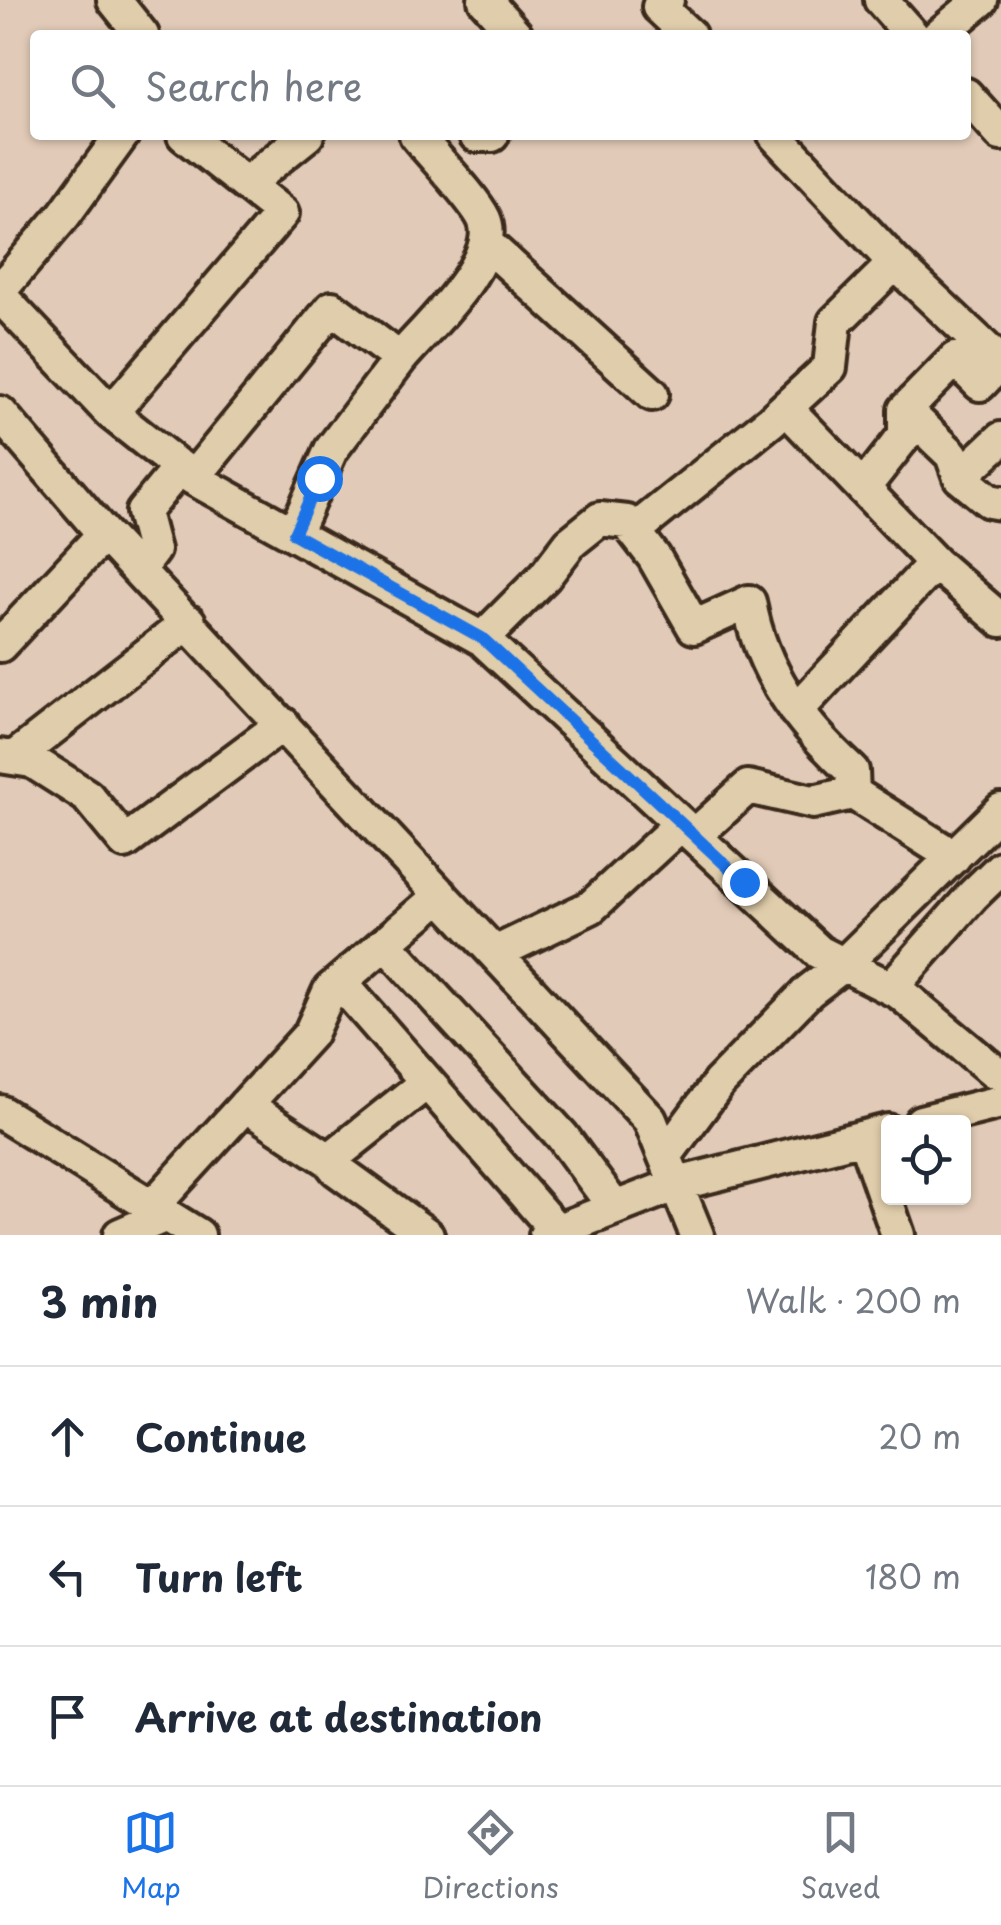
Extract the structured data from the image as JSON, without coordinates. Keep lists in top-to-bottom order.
{
  "page": {
    "search": "Search here",
    "heading": ["3 min", "Walk · 200 m"],
    "list": [
      ["Continue", "20 m"],
      ["Turn left", "180 m"],
      "Arrive at destination"
    ],
    "nav": ["Map", "Directions", "Saved"]
  }
}
